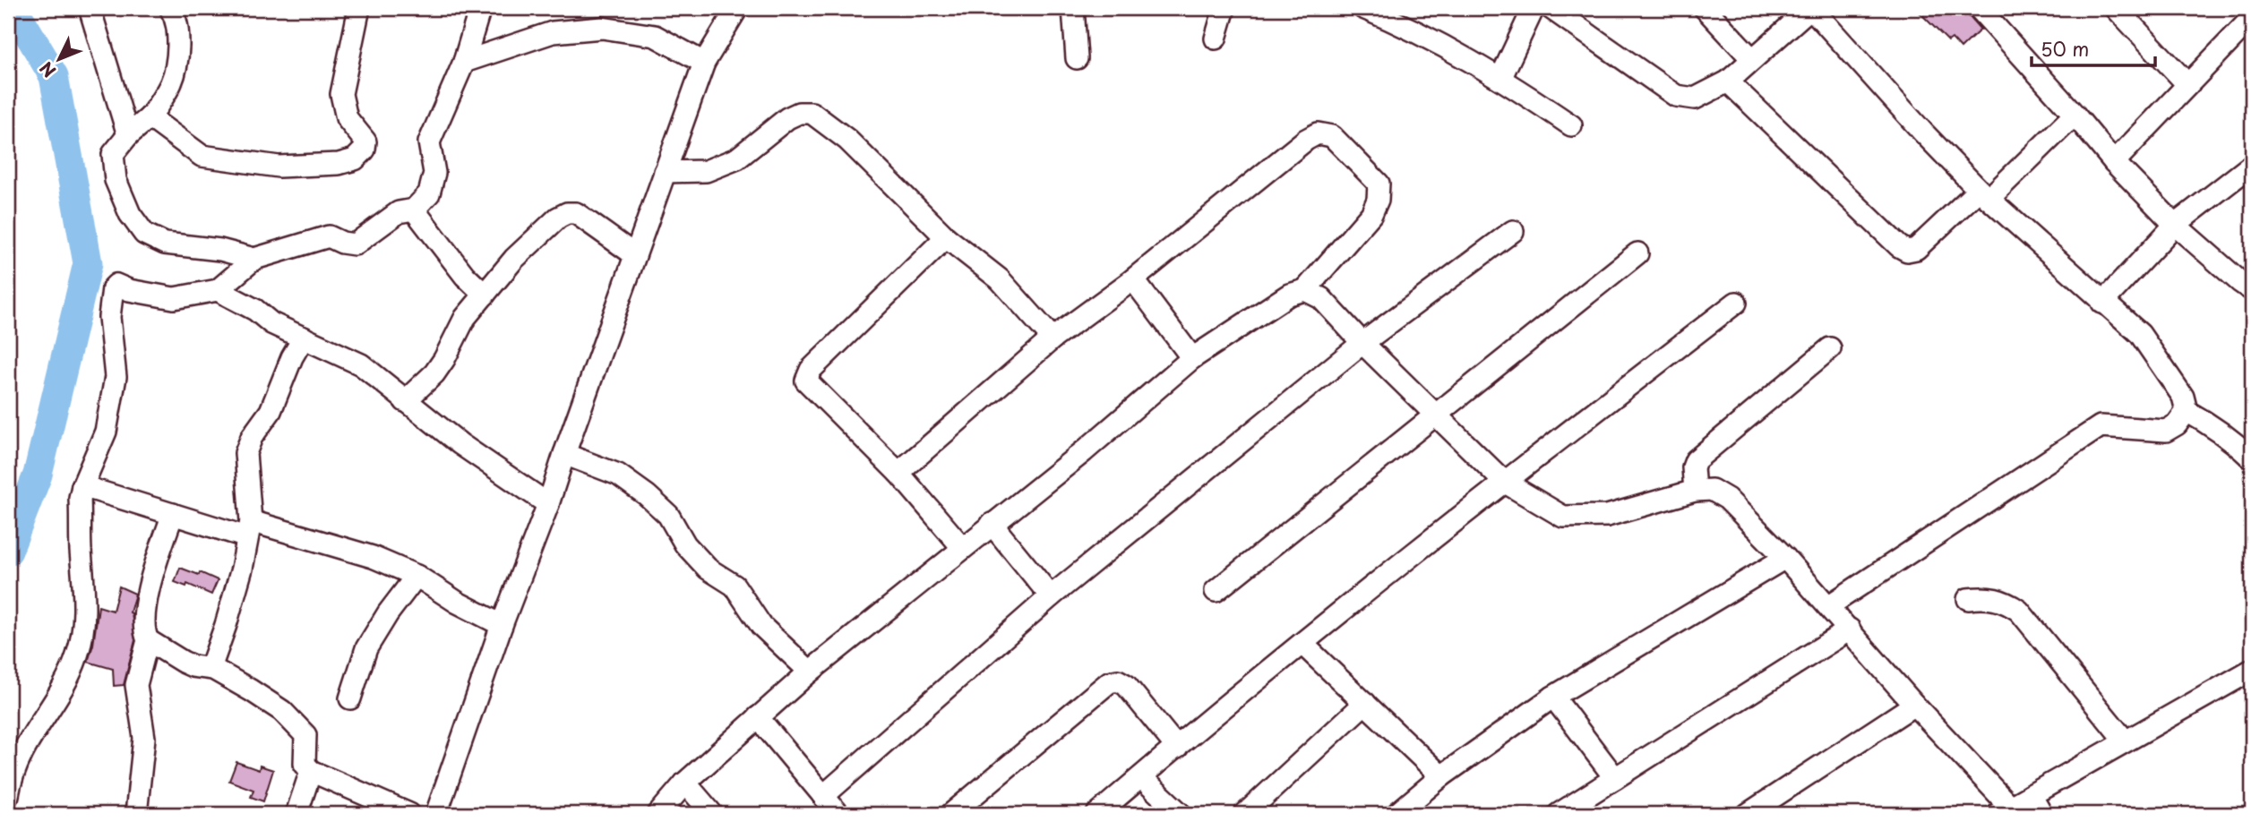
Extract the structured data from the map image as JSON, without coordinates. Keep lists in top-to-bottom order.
{
  "scale_bar": "50 m",
  "north": "bottom left"
}
